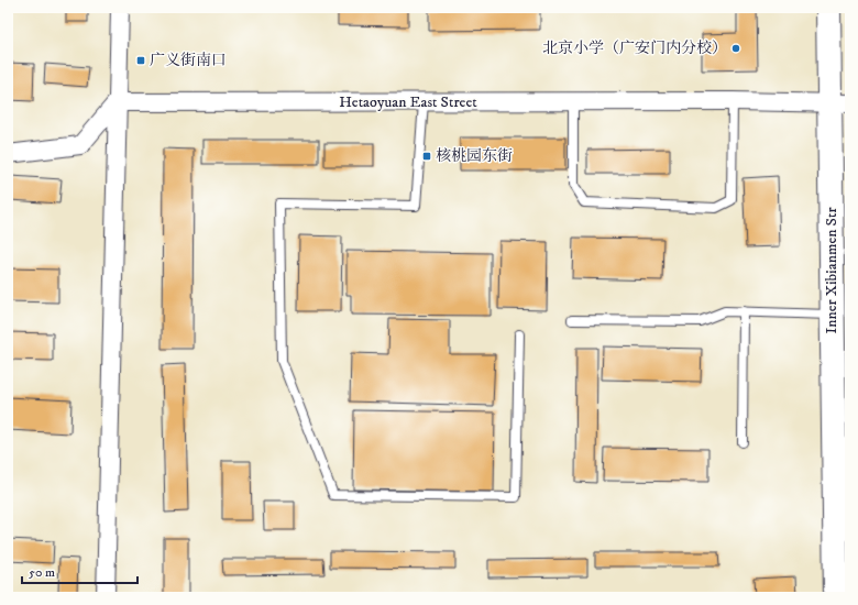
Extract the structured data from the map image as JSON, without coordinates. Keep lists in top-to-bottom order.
{
  "streets": {
    "street": ["Hetaoyuan East Street", "Inner Xibianmen Str"]
  },
  "crossings": [
    ["Hetaoyuan East Street", "Inner Xibianmen Str"]
  ],
  "places": {
    "other": ["北京小学（广安门内分校）"],
    "transit": ["广义街南口", "核桃园东街"]
  },
  "scale_bar": "50 m"
}
